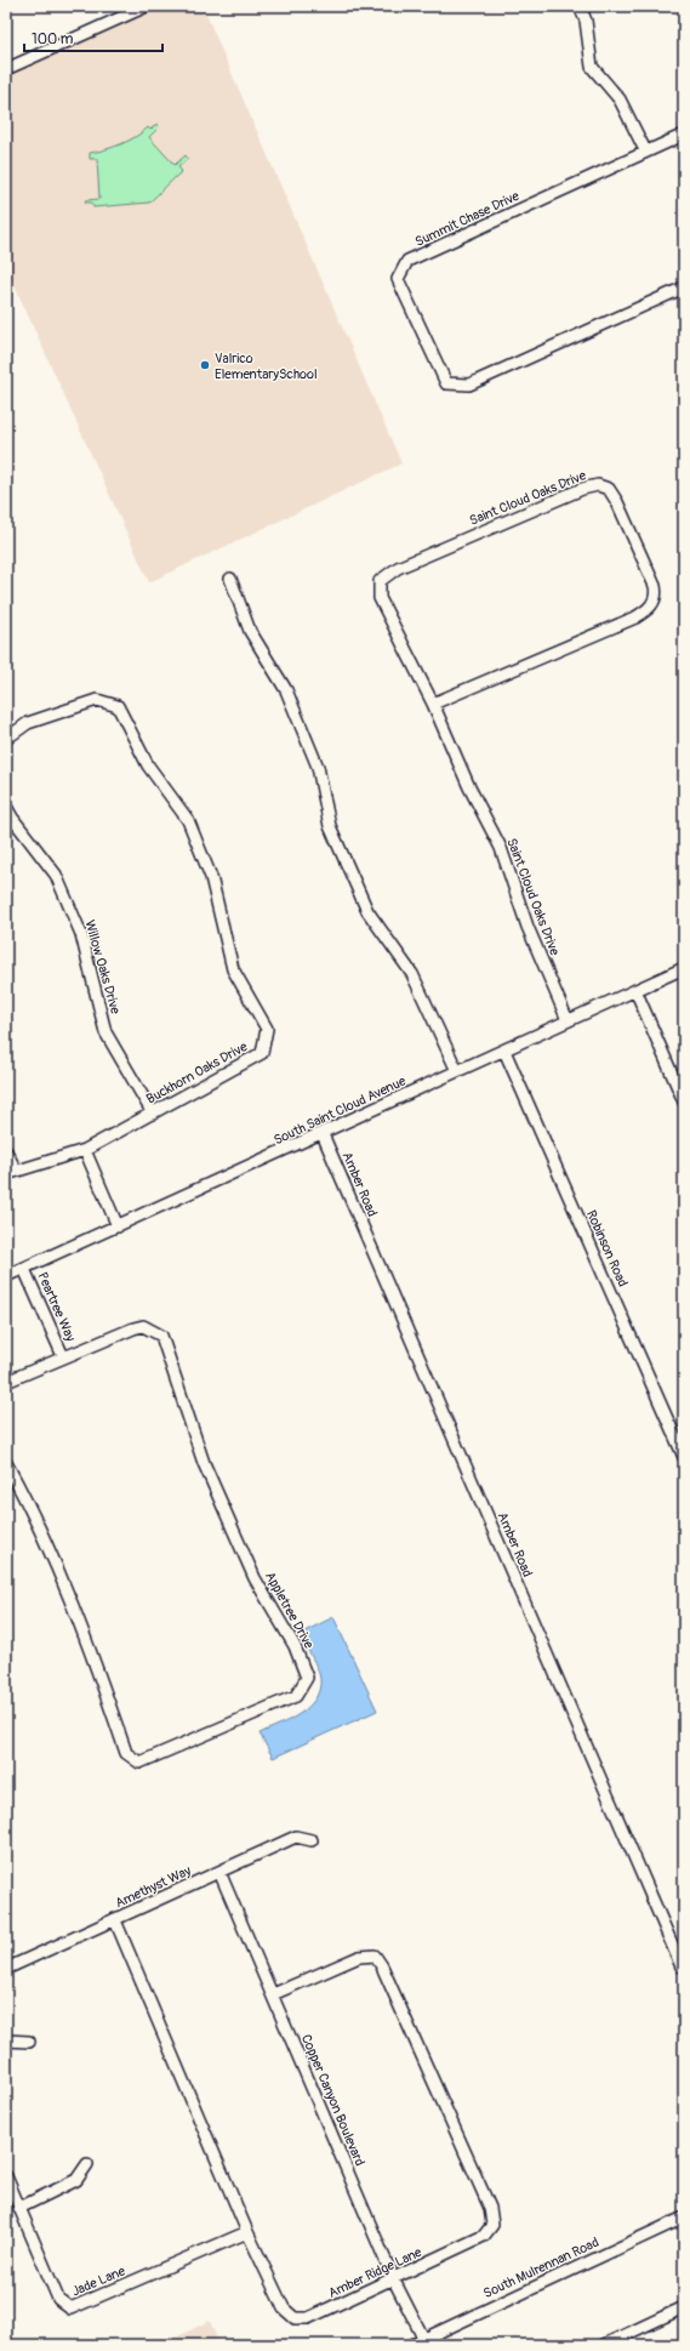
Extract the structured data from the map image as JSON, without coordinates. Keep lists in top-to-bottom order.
{
  "streets": {
    "street": [
      "Summit Chase Drive",
      "Saint Cloud Oaks Drive",
      "Willow Oaks Drive",
      "Buckhorn Oaks Drive",
      "South Saint Cloud Avenue",
      "Amber Road",
      "Robinson Road",
      "Peartree Way",
      "Appletree Drive",
      "Amethyst Way",
      "Copper Canyon Boulevard",
      "South Mulrennan Road",
      "Amber Ridge Lane",
      "Jade Lane"
    ]
  },
  "crossings": [
    ["Saint Cloud Oaks Drive", "South Saint Cloud Avenue"],
    ["Willow Oaks Drive", "Buckhorn Oaks Drive"],
    ["South Saint Cloud Avenue", "Amber Road"],
    ["South Saint Cloud Avenue", "Robinson Road"],
    ["South Saint Cloud Avenue", "Peartree Way"],
    ["Peartree Way", "Appletree Drive"],
    ["Amethyst Way", "Copper Canyon Boulevard"],
    ["Amethyst Way", "Amber Ridge Lane"],
    ["Copper Canyon Boulevard", "South Mulrennan Road"],
    ["Copper Canyon Boulevard", "Amber Ridge Lane"],
    ["Amber Ridge Lane", "Jade Lane"]
  ],
  "places": ["Valrico ElementarySchool"],
  "scale_bar": "100 m"
}
